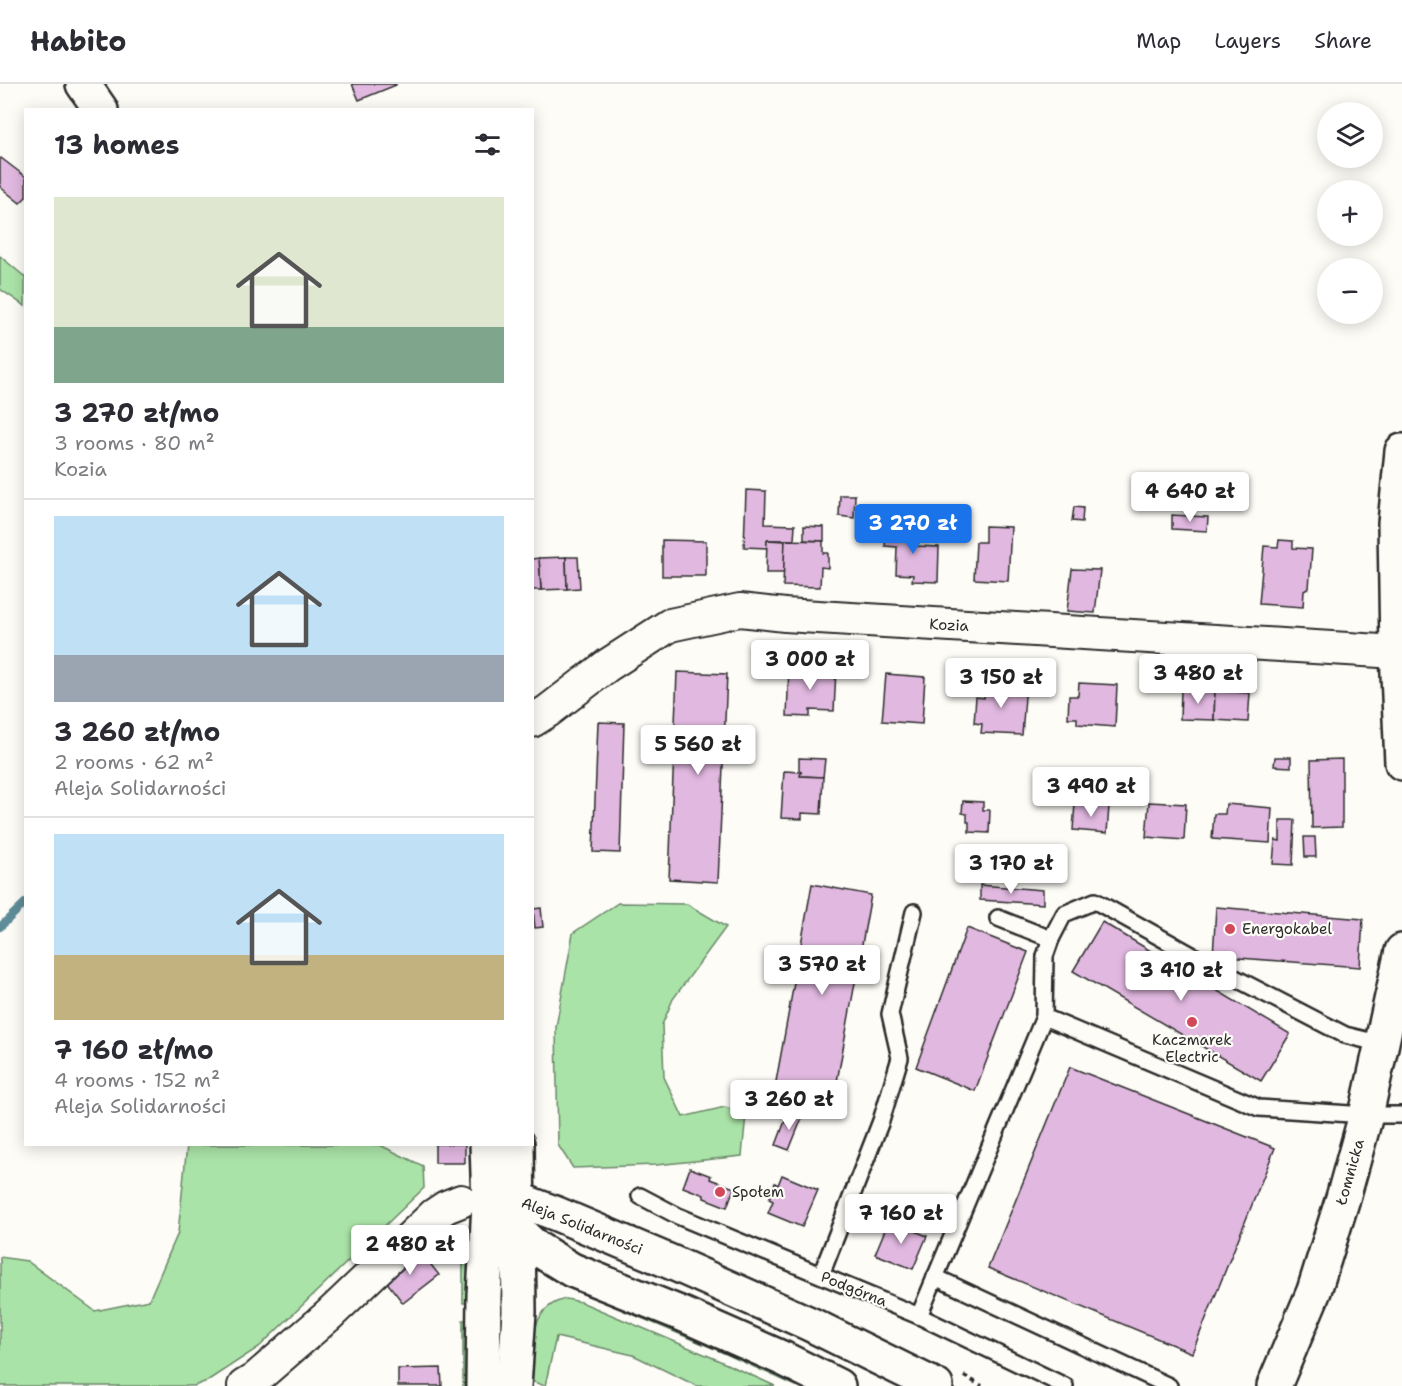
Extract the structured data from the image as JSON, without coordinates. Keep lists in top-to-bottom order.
{
  "streets": {
    "street": ["Kozia", "Łomnicka", "Aleja Solidarności"],
    "lane": ["Podgórna"]
  },
  "places": ["Energokabel", "Kaczmarek Electric", "Społem"],
  "page": {
    "header": "Habito",
    "nav": ["Map", "Layers", "Share"],
    "map_buttons": ["+", "−"],
    "heading": "13 homes",
    "list": [
      {
        "name": "3 270 zł/mo",
        "note": "3 rooms · 80 m² · Kozia"
      },
      {
        "name": "3 260 zł/mo",
        "note": "2 rooms · 62 m² · Aleja Solidarności"
      },
      {
        "name": "7 160 zł/mo",
        "note": "4 rooms · 152 m² · Aleja Solidarności"
      }
    ],
    "price": [
      "4 640 zł",
      "3 270 zł",
      "3 000 zł",
      "3 480 zł",
      "3 150 zł",
      "5 560 zł",
      "3 490 zł",
      "3 170 zł",
      "3 570 zł",
      "3 410 zł",
      "3 260 zł",
      "7 160 zł",
      "2 480 zł"
    ]
  }
}
